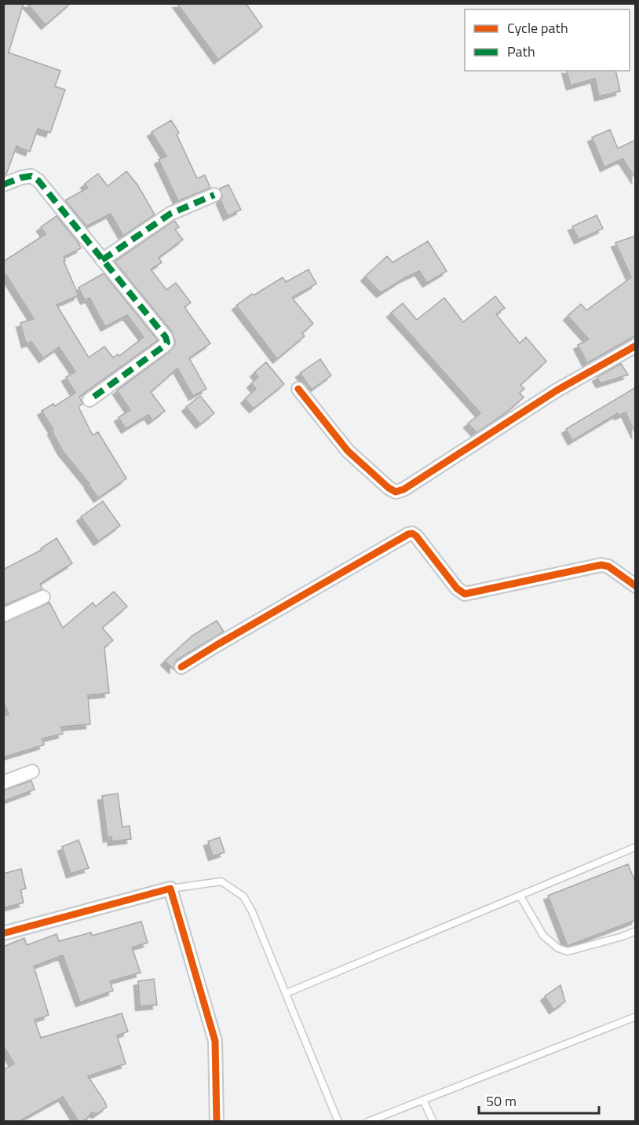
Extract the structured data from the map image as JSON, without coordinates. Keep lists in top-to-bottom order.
{
  "legend": ["Cycle path", "Path"],
  "scale_bar": "50 m"
}
